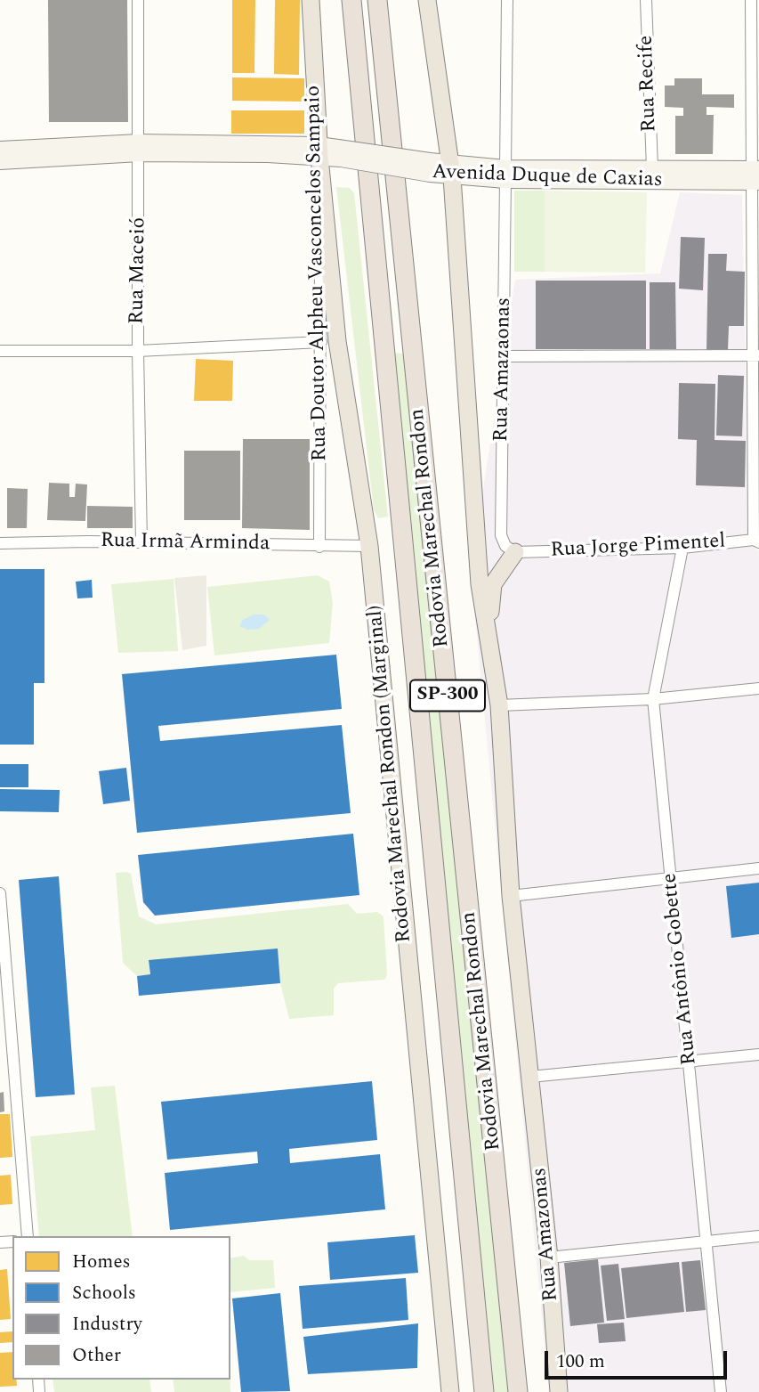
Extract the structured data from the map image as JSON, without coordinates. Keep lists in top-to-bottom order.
{
  "streets": {
    "highway": [
      "Rua Doutor Alpheu Vasconcelos Sampaio",
      "Rodovia Marechal Rondon",
      "SP-300",
      "Rodovia Marechal Rondon (Marginal)",
      "Rua Amazonas"
    ],
    "main road": ["Avenida Duque de Caxias"],
    "street": [
      "Rua Recife",
      "Rua Maceió",
      "Rua Amazaonas",
      "Rua Irmã Arminda",
      "Rua Jorge Pimentel",
      "Rua Antônio Gobette"
    ]
  },
  "crossings": [
    ["Rua Recife", "Avenida Duque de Caxias"],
    ["Avenida Duque de Caxias", "Rua Maceió"],
    ["Avenida Duque de Caxias", "Rua Doutor Alpheu Vasconcelos Sampaio"],
    ["Avenida Duque de Caxias", "Rua Amazaonas"],
    ["Avenida Duque de Caxias", "Rodovia Marechal Rondon (Marginal)"],
    ["Rua Maceió", "Rua Irmã Arminda"],
    ["Rua Doutor Alpheu Vasconcelos Sampaio", "Rua Irmã Arminda"],
    ["Rua Doutor Alpheu Vasconcelos Sampaio", "Rodovia Marechal Rondon (Marginal)"],
    ["Rua Amazaonas", "Rua Jorge Pimentel"],
    ["Rua Irmã Arminda", "Rodovia Marechal Rondon (Marginal)"],
    ["Rua Jorge Pimentel", "Rua Antônio Gobette"]
  ],
  "legend": [
    "Homes",
    "Schools",
    "Industry",
    "Other"
  ],
  "scale_bar": "100 m"
}
